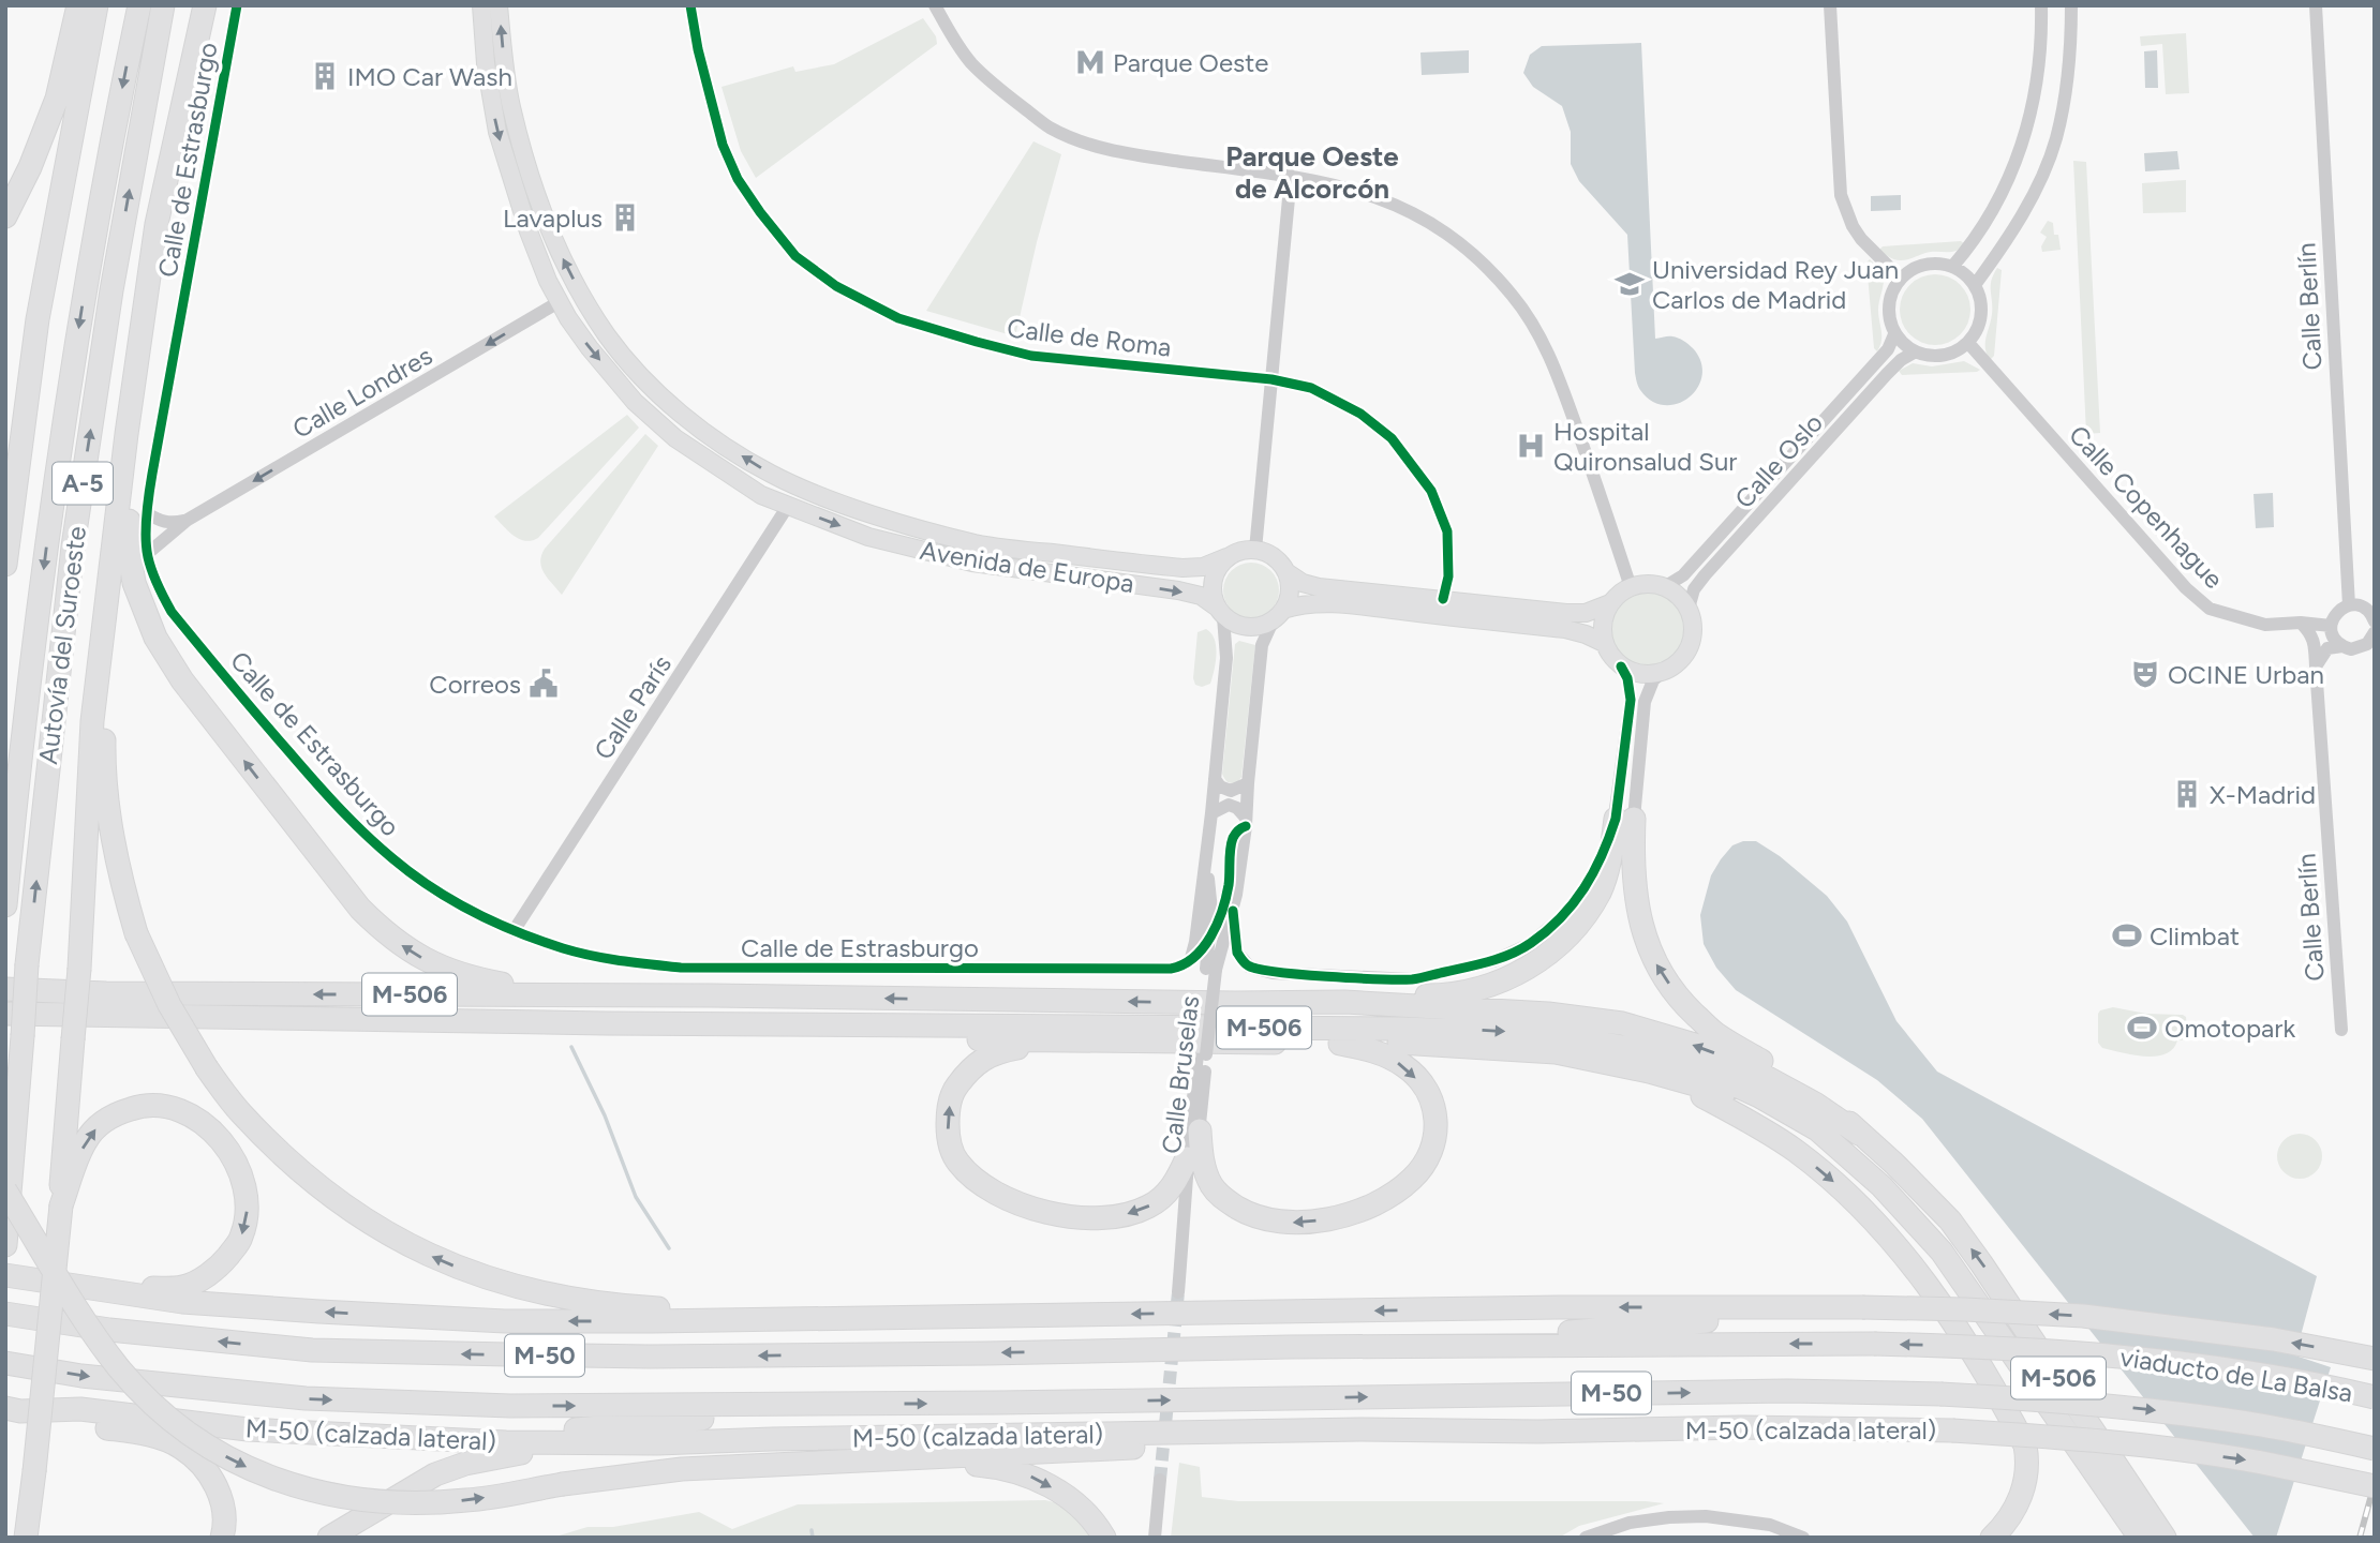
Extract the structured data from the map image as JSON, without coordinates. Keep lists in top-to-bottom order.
{
  "streets": {
    "highway": [
      "A-5",
      "Autovía del Suroeste",
      "M-506",
      "M-50",
      "viaducto de La Balsa",
      "M-50 (calzada lateral)"
    ],
    "street": [
      "Calle de Estrasburgo",
      "Calle Berlín",
      "Calle de Roma",
      "Calle Londres",
      "Calle Oslo",
      "Calle Copenhague",
      "Avenida de Europa",
      "Calle París",
      "Calle Bruselas"
    ]
  },
  "crossings": [
    ["Calle de Estrasburgo", "Calle Londres"],
    ["Calle de Estrasburgo", "Calle París"],
    ["Calle de Estrasburgo", "Calle Bruselas"],
    ["Calle Berlín", "Calle Copenhague"],
    ["Calle Londres", "Avenida de Europa"],
    ["Calle Oslo", "Calle Copenhague"],
    ["Avenida de Europa", "Calle París"],
    ["Avenida de Europa", "Calle Bruselas"],
    ["M-50", "viaducto de La Balsa"],
    ["M-50", "M-50 (calzada lateral)"]
  ],
  "one_way": ["Calle Londres"],
  "districts": ["Parque Oeste de Alcorcón"],
  "places": {
    "metro station": ["Parque Oeste"],
    "building": ["IMO Car Wash", "Lavaplus", "X-Madrid"],
    "school or university": ["Universidad Rey Juan Carlos de Madrid"],
    "hospital": ["Hospital Quironsalud Sur"],
    "theatre": ["OCINE Urban"],
    "public building": ["Correos"],
    "sports": ["Climbat", "Omotopark"]
  }
}
